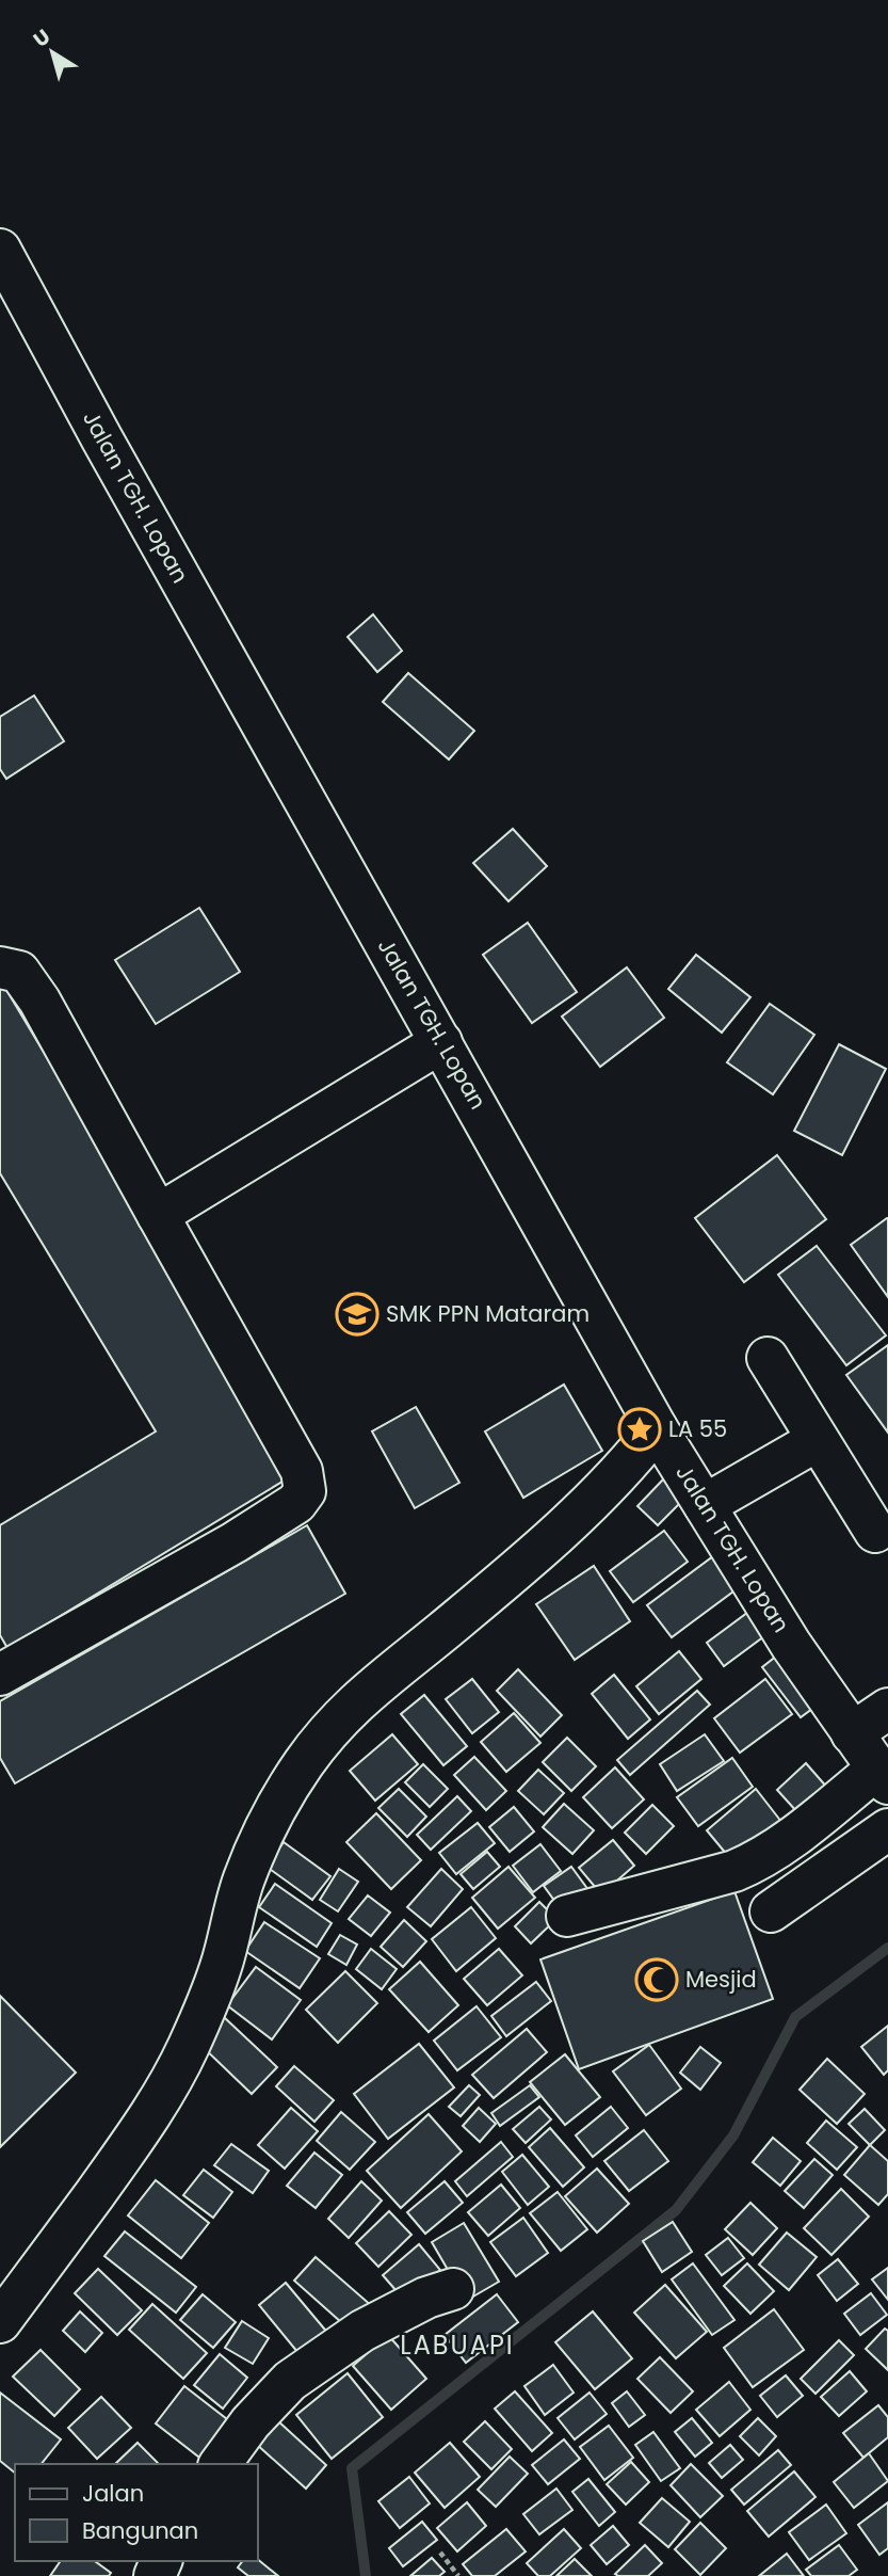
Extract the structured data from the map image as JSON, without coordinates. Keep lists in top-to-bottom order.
{
  "streets": {
    "main road": ["Jalan TGH. Lopan"]
  },
  "districts": ["LABUAPI"],
  "places": {
    "school or university": ["SMK PPN Mataram"],
    "place": ["LA 55"],
    "mosque": ["Mesjid"]
  },
  "legend": ["Jalan", "Bangunan"],
  "north": "top left"
}
